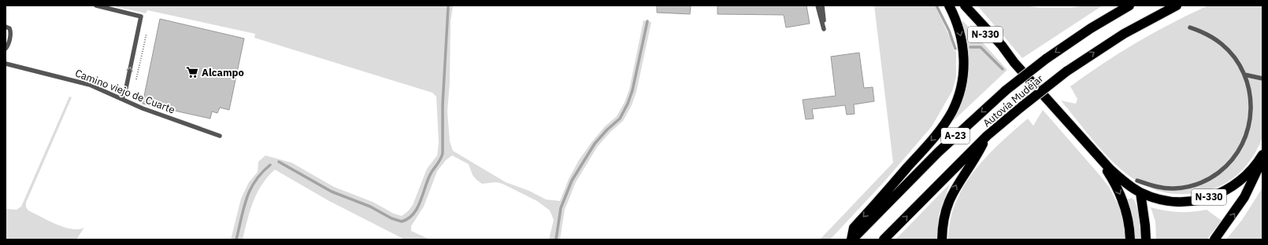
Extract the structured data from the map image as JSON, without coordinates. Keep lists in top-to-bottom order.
{
  "streets": {
    "highway": ["N-330", "Autovía Mudéjar", "A-23"],
    "lane": ["Camino viejo de Cuarte"]
  },
  "places": {
    "supermarket": ["Alcampo"]
  }
}
